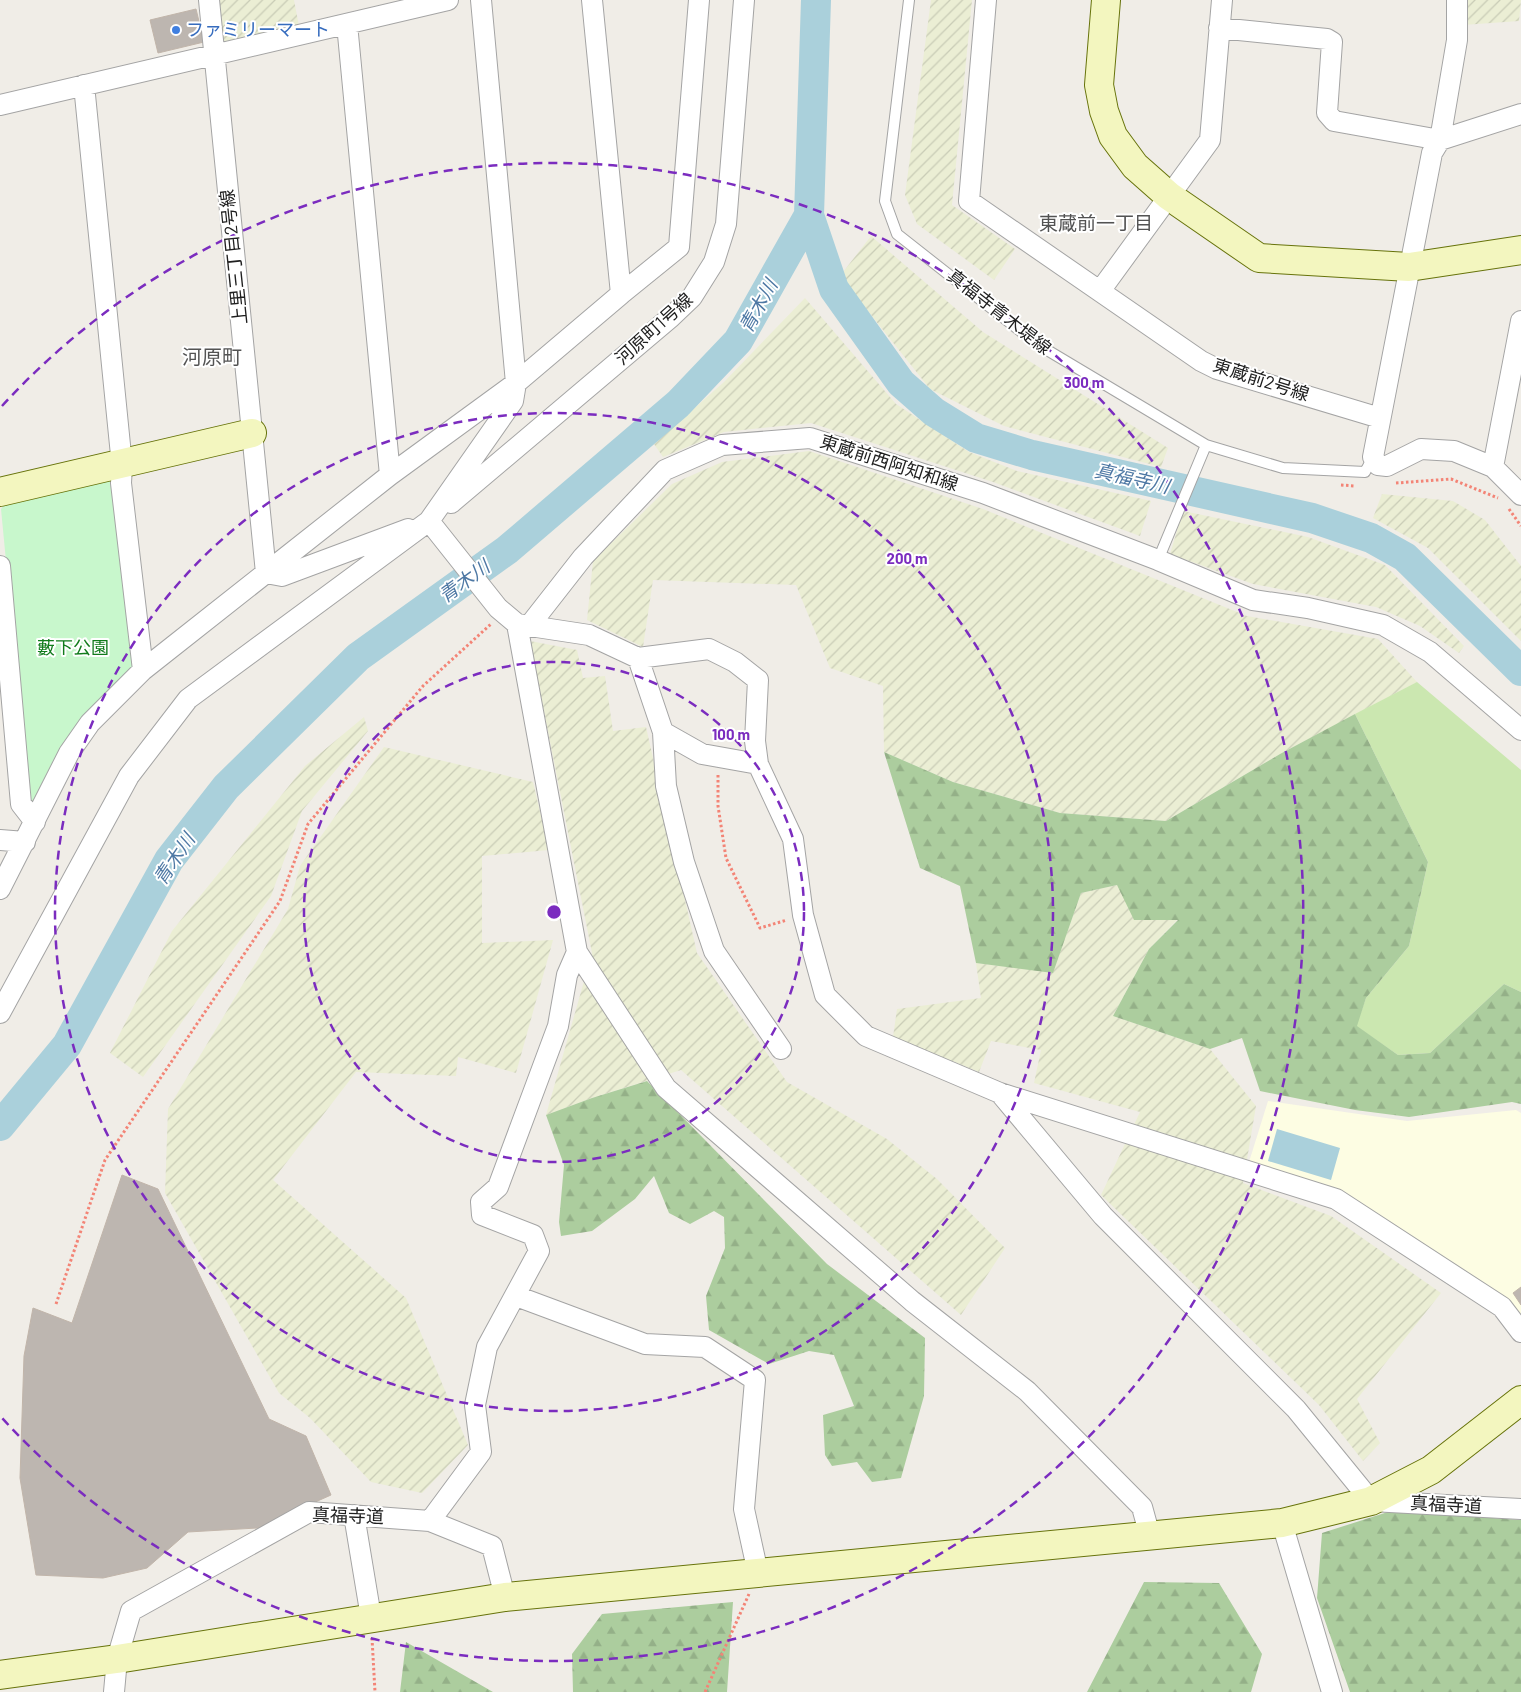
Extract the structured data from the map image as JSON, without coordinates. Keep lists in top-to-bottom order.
{
  "streets": {
    "street": [
      "上里三丁目2号線",
      "河原町1号線",
      "東蔵前2号線",
      "東蔵前西阿知和線",
      "真福寺道"
    ],
    "lane": ["真福寺青木堤線"]
  },
  "districts": ["東蔵前一丁目", "河原町"],
  "water": ["青木川", "真福寺川"],
  "parks": ["藪下公園"],
  "places": ["ファミリーマート"],
  "rings": ["300 m", "200 m", "100 m"]
}
